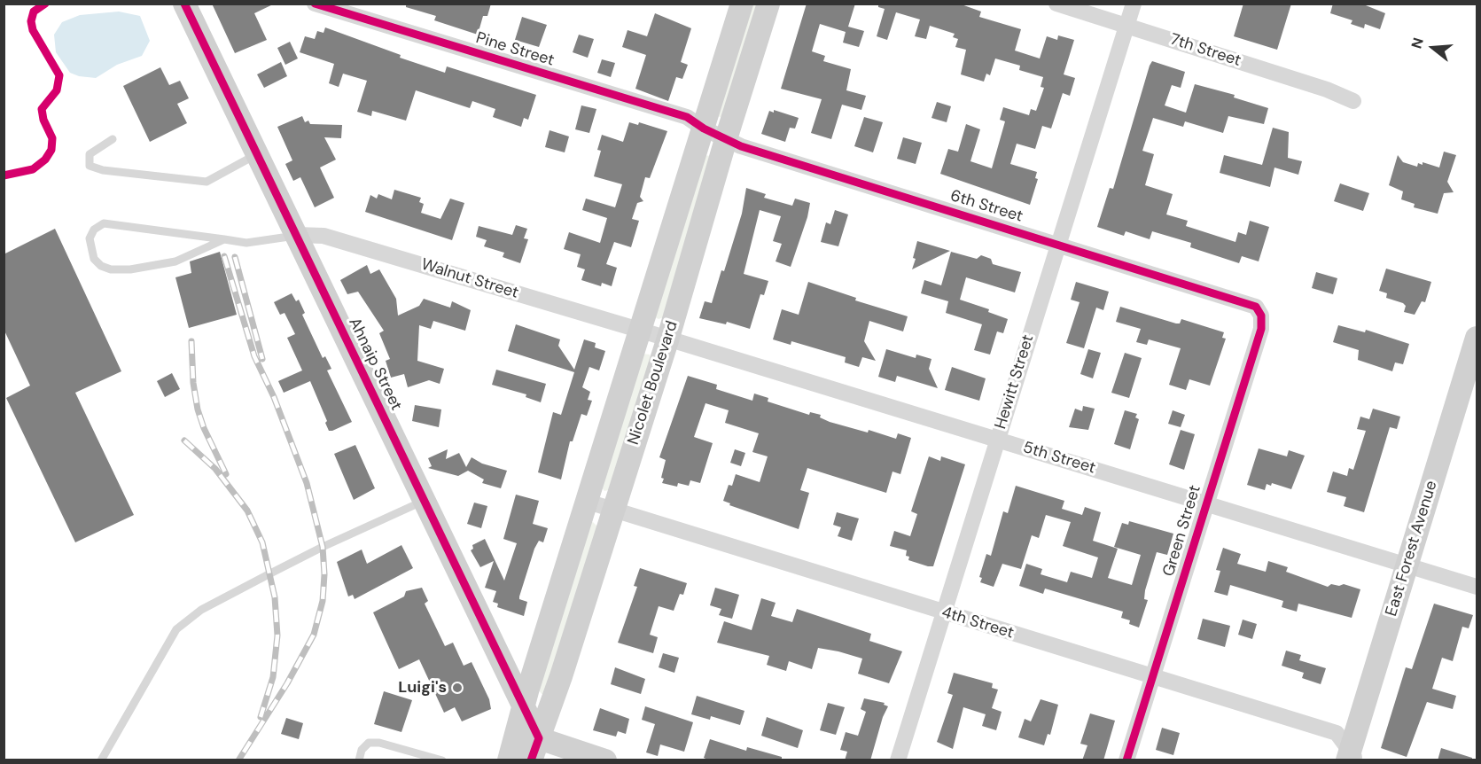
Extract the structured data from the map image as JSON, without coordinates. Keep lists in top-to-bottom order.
{
  "streets": {
    "street": [
      "Pine Street",
      "7th Street",
      "6th Street",
      "Walnut Street",
      "Ahnaip Street",
      "Hewitt Street",
      "Nicolet Boulevard",
      "5th Street",
      "Green Street",
      "East Forest Avenue",
      "4th Street"
    ]
  },
  "crossings": [
    ["Pine Street", "6th Street"],
    ["Pine Street", "Nicolet Boulevard"],
    ["7th Street", "Hewitt Street"],
    ["6th Street", "Hewitt Street"],
    ["6th Street", "Nicolet Boulevard"],
    ["6th Street", "Green Street"],
    ["Walnut Street", "Ahnaip Street"],
    ["Walnut Street", "Nicolet Boulevard"],
    ["Walnut Street", "5th Street"],
    ["Ahnaip Street", "Nicolet Boulevard"],
    ["Hewitt Street", "5th Street"],
    ["Hewitt Street", "4th Street"],
    ["Nicolet Boulevard", "5th Street"],
    ["Nicolet Boulevard", "4th Street"],
    ["5th Street", "Green Street"],
    ["5th Street", "East Forest Avenue"],
    ["Green Street", "4th Street"],
    ["East Forest Avenue", "4th Street"]
  ],
  "places": ["Luigi's"],
  "north": "left"
}
